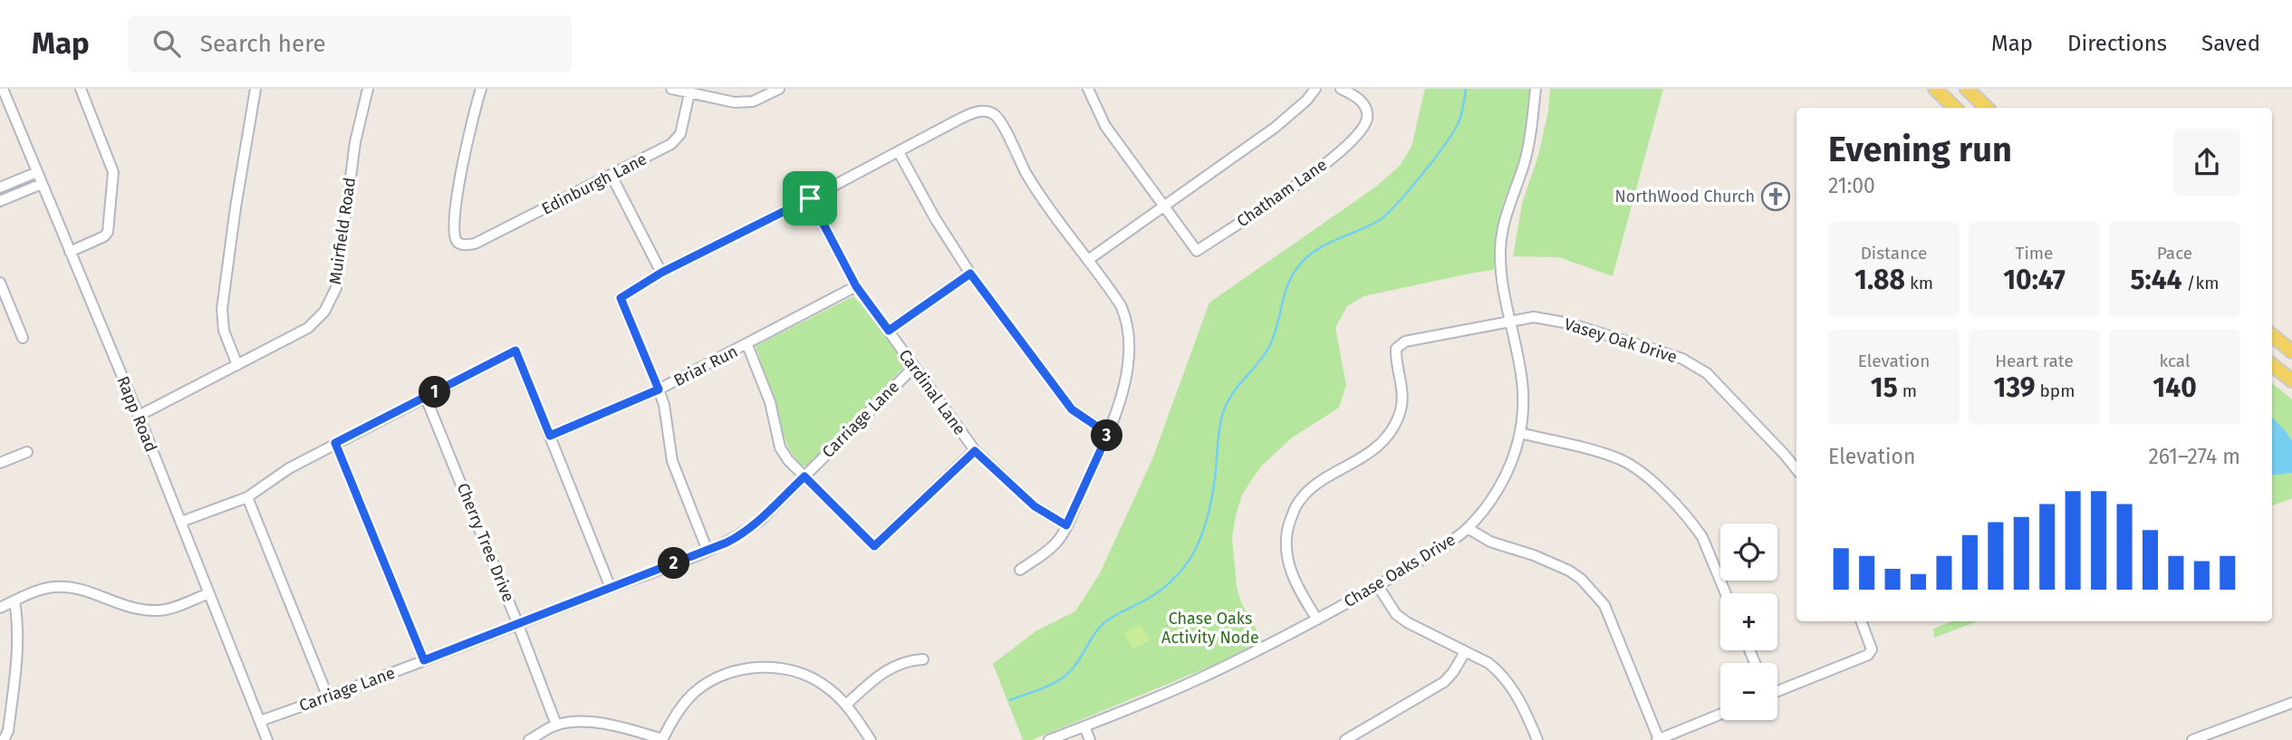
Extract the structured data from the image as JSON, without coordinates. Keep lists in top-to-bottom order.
{
  "streets": {
    "street": [
      "Edinburgh Lane",
      "Chatham Lane",
      "Muirfield Road",
      "Vasey Oak Drive",
      "Briar Run",
      "Cardinal Lane",
      "Rapp Road",
      "Carriage Lane",
      "Cherry Tree Drive",
      "Chase Oaks Drive"
    ]
  },
  "crossings": [
    ["Muirfield Road", "Rapp Road"],
    ["Vasey Oak Drive", "Chase Oaks Drive"],
    ["Briar Run", "Cardinal Lane"],
    ["Cardinal Lane", "Carriage Lane"],
    ["Rapp Road", "Carriage Lane"],
    ["Carriage Lane", "Cherry Tree Drive"]
  ],
  "parks": ["Chase Oaks Activity Node"],
  "places": {
    "church": ["NorthWood Church"]
  },
  "page": {
    "header": "Map",
    "search": "Search here",
    "nav": ["Map", "Directions", "Saved"],
    "heading": ["Evening run", "21:00"],
    "stats": [
      ["Distance", "1.88 km"],
      ["Time", "10:47"],
      ["Pace", "5:44 /km"],
      ["Elevation", "15 m"],
      ["Heart rate", "139 bpm"],
      ["kcal", "140"]
    ],
    "pins": ["1", "3", "2"],
    "chart": ["Elevation", "261–274 m"],
    "map_buttons": ["+", "−"]
  }
}
